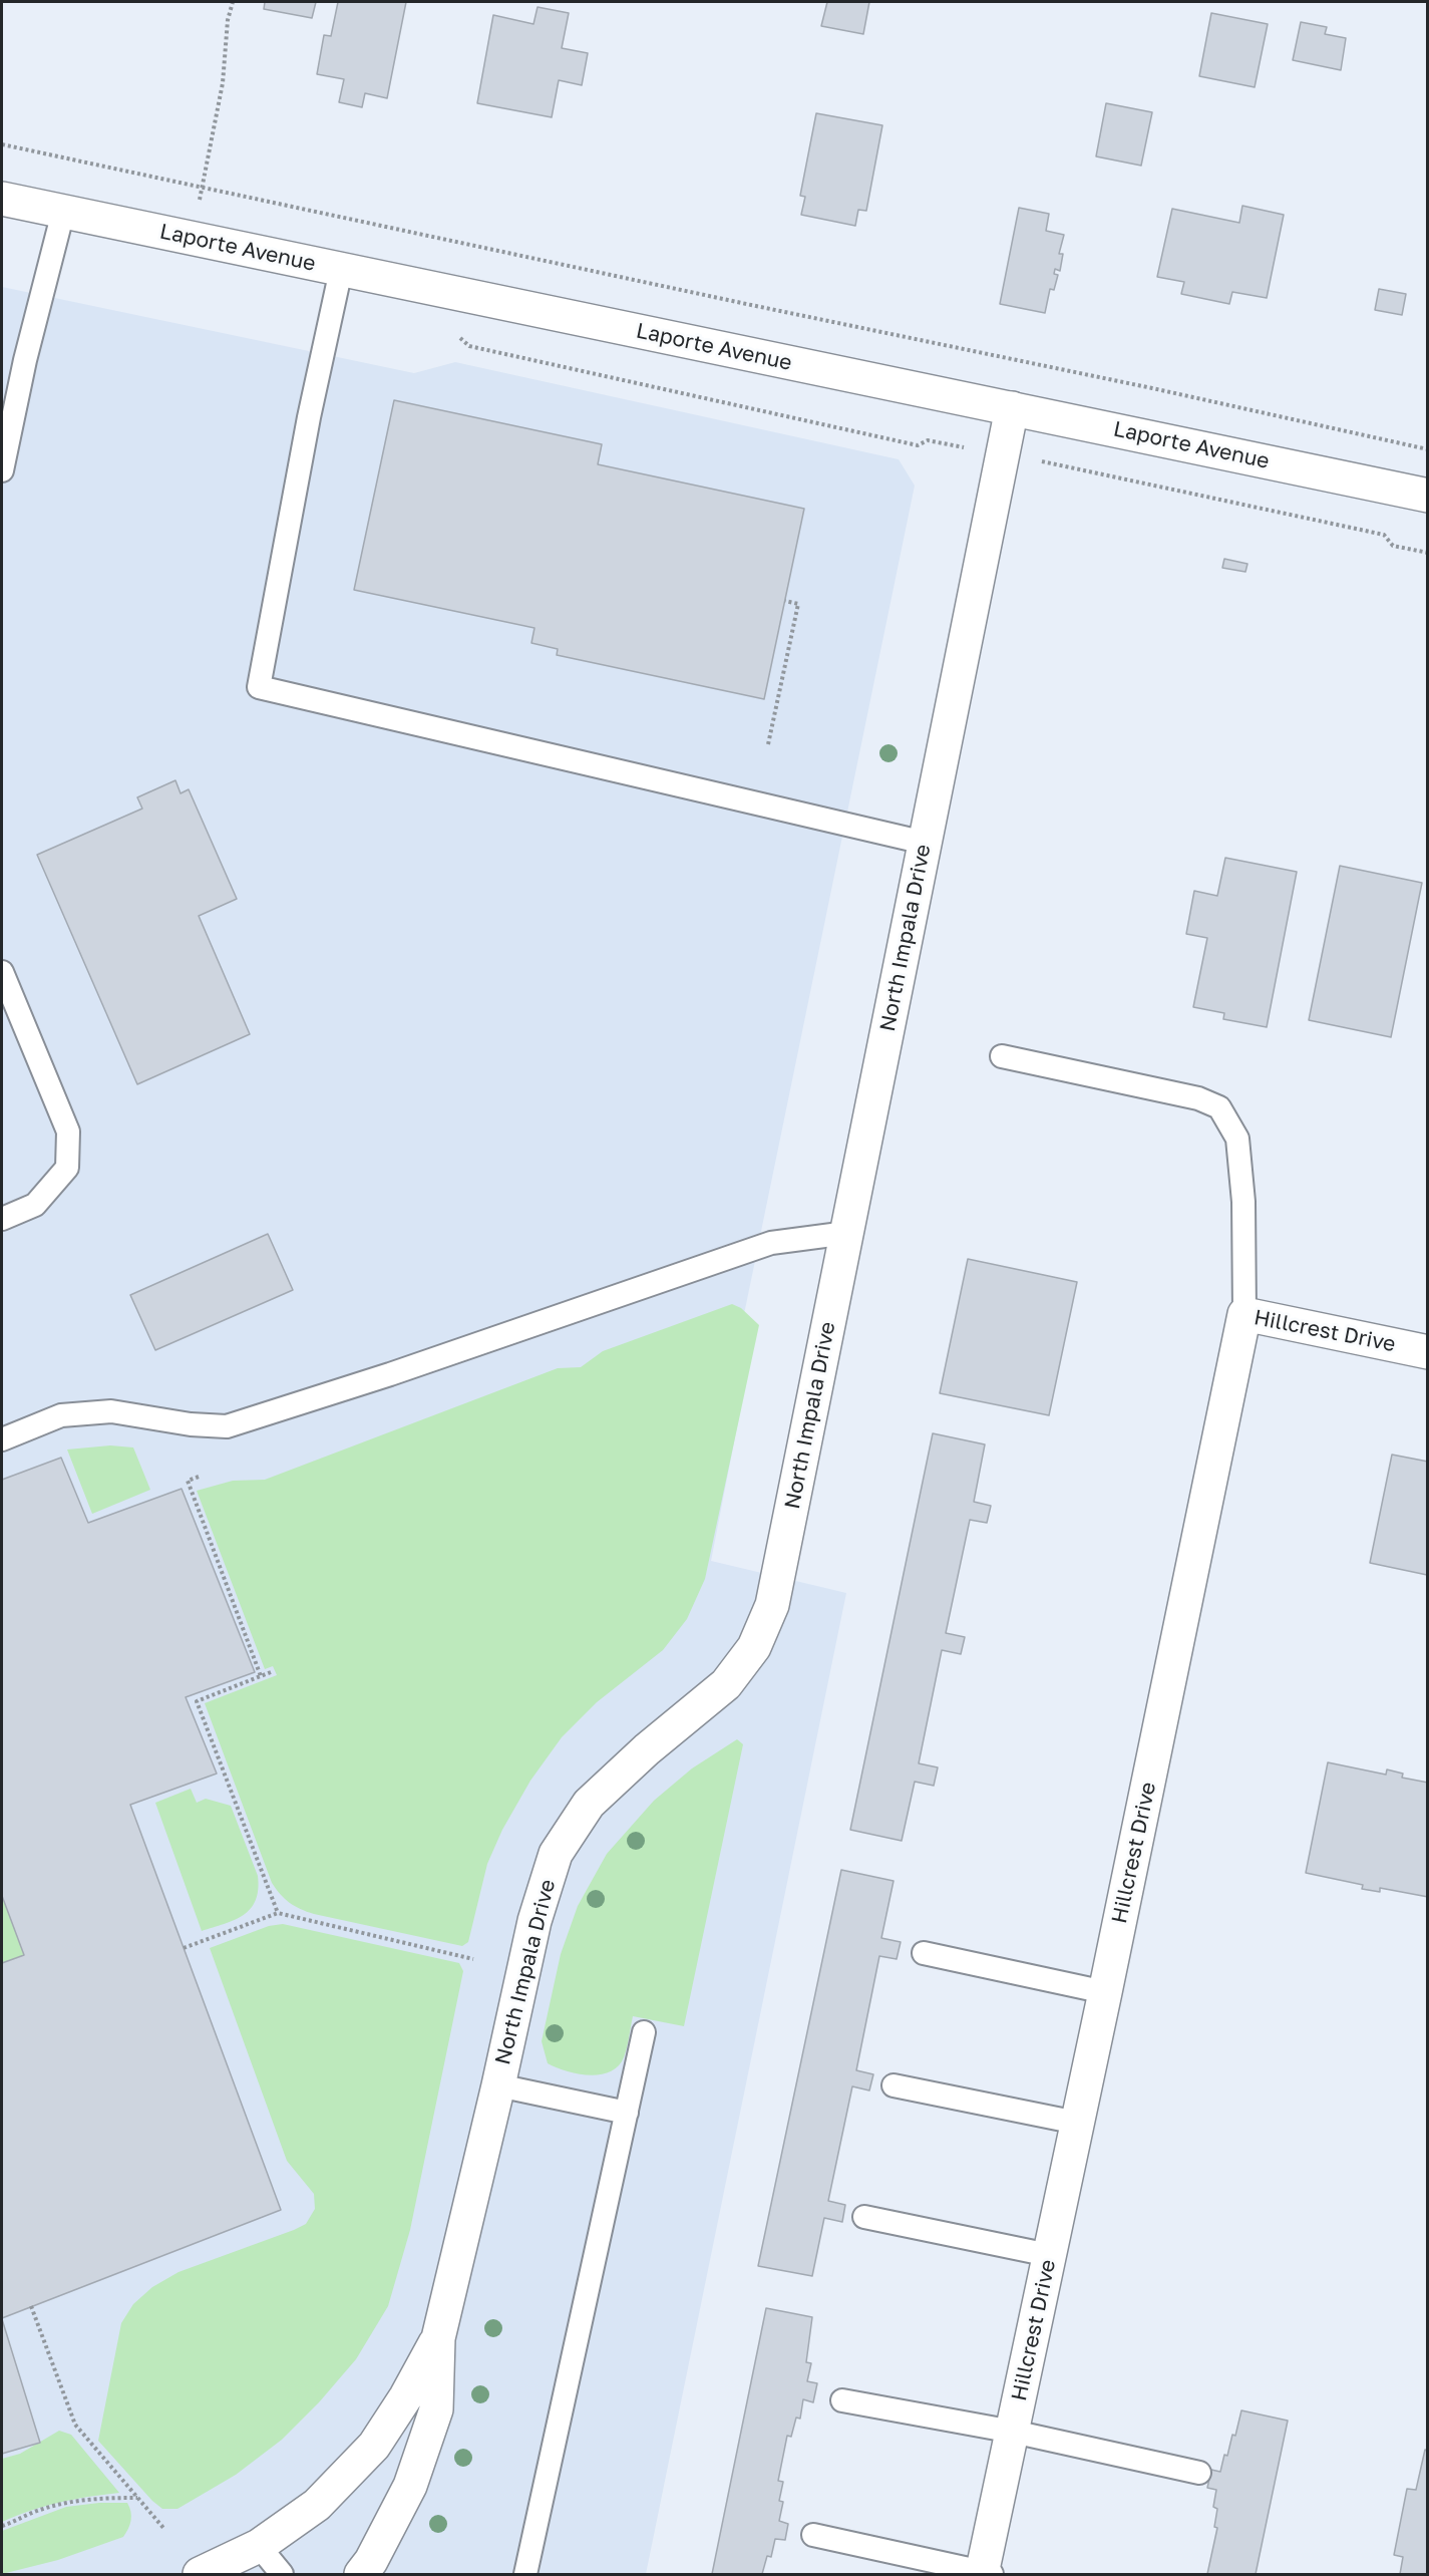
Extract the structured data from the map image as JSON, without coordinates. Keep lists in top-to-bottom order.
{
  "streets": {
    "street": ["Laporte Avenue", "North Impala Drive", "Hillcrest Drive"]
  },
  "crossings": [
    ["Laporte Avenue", "North Impala Drive"]
  ]
}
